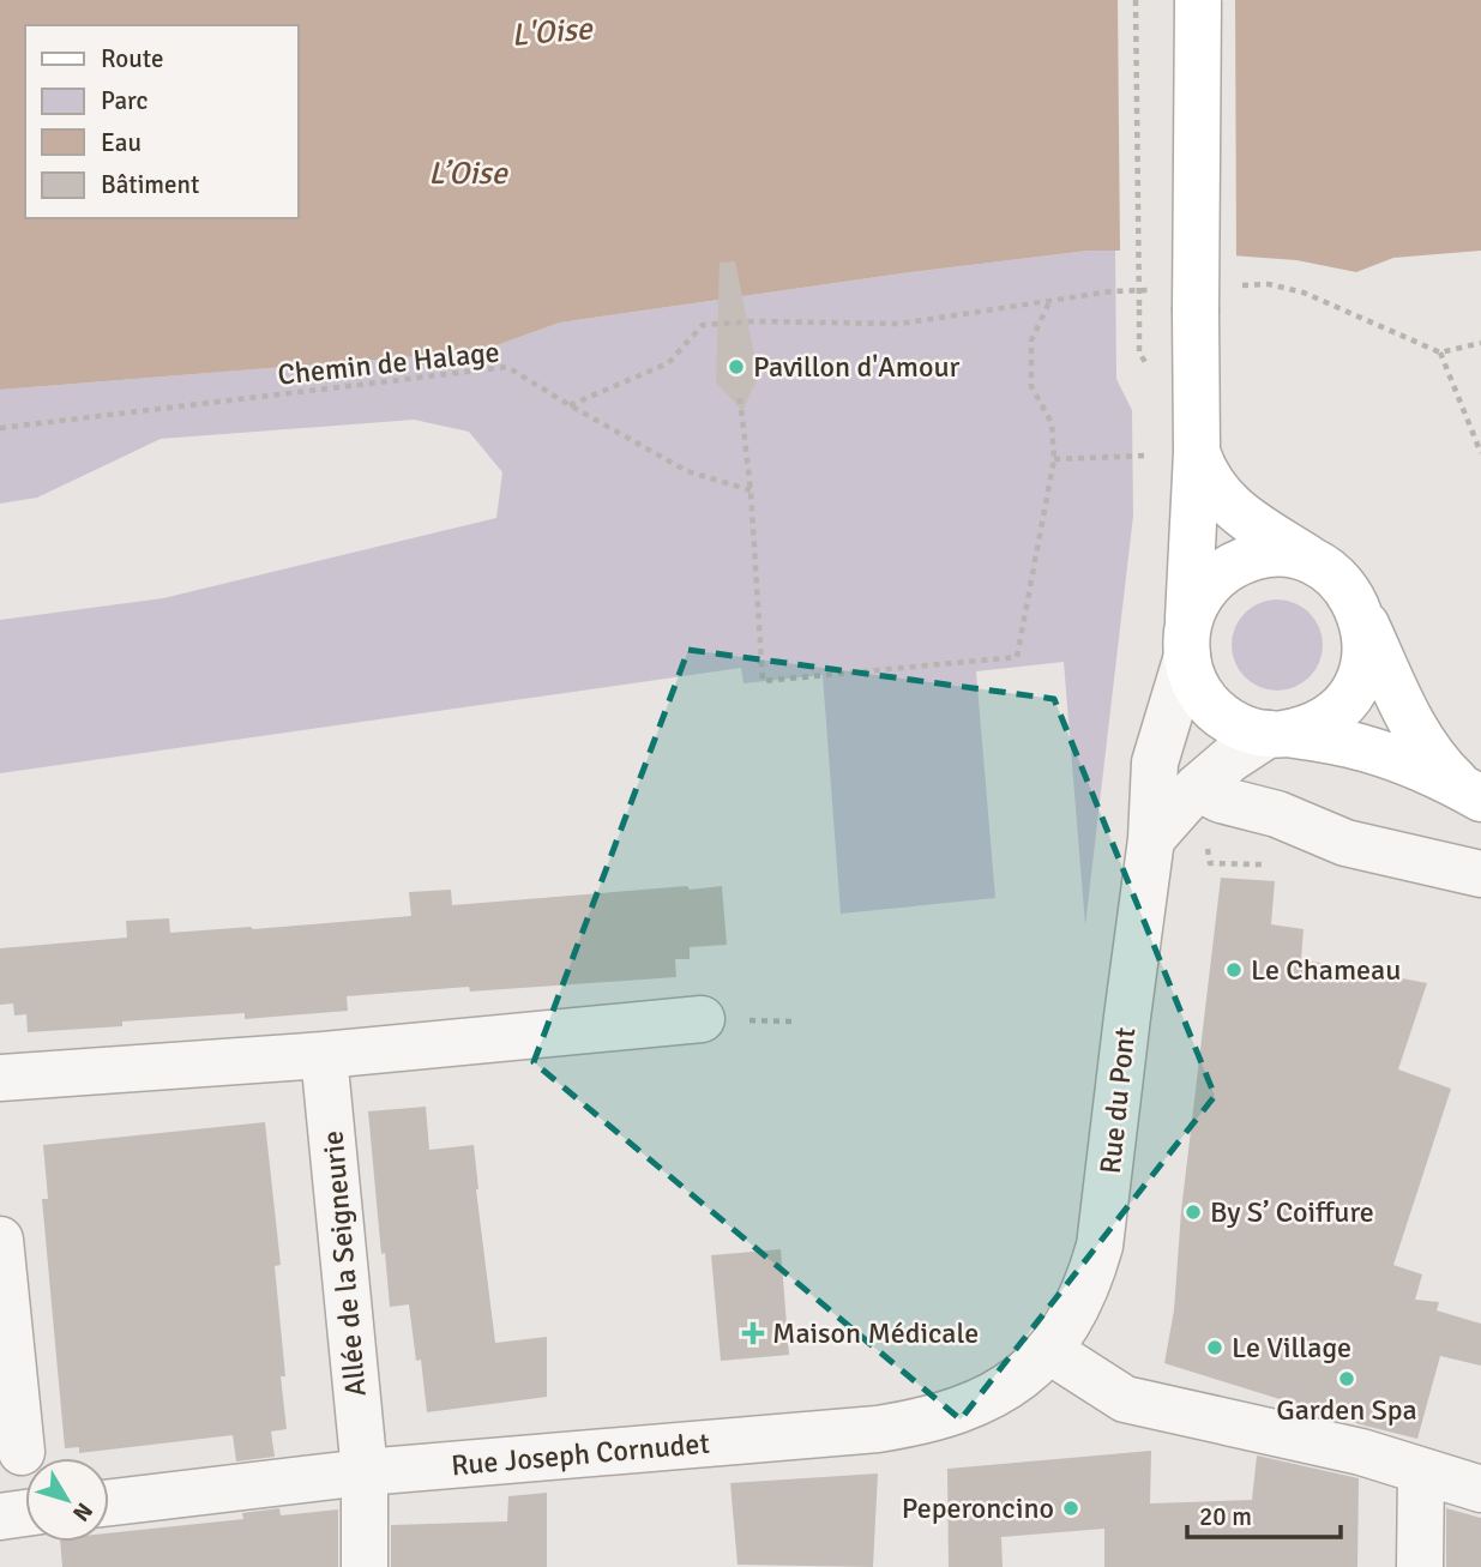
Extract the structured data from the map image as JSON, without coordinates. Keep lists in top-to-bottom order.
{
  "streets": {
    "main road": ["Rue du Pont"],
    "street": ["Allée de la Seigneurie", "Rue Joseph Cornudet"],
    "path": ["Chemin de Halage"]
  },
  "crossings": [
    ["Rue du Pont", "Rue Joseph Cornudet"],
    ["Allée de la Seigneurie", "Rue Joseph Cornudet"]
  ],
  "water": ["L'Oise", "L’Oise"],
  "places": {
    "other": [
      "Pavillon d'Amour",
      "Le Chameau",
      "By S’ Coiffure",
      "Le Village",
      "Garden Spa",
      "Peperoncino"
    ],
    "health": ["Maison Médicale"]
  },
  "legend": [
    "Route",
    "Parc",
    "Eau",
    "Bâtiment"
  ],
  "scale_bar": "20 m",
  "north": "bottom right"
}
